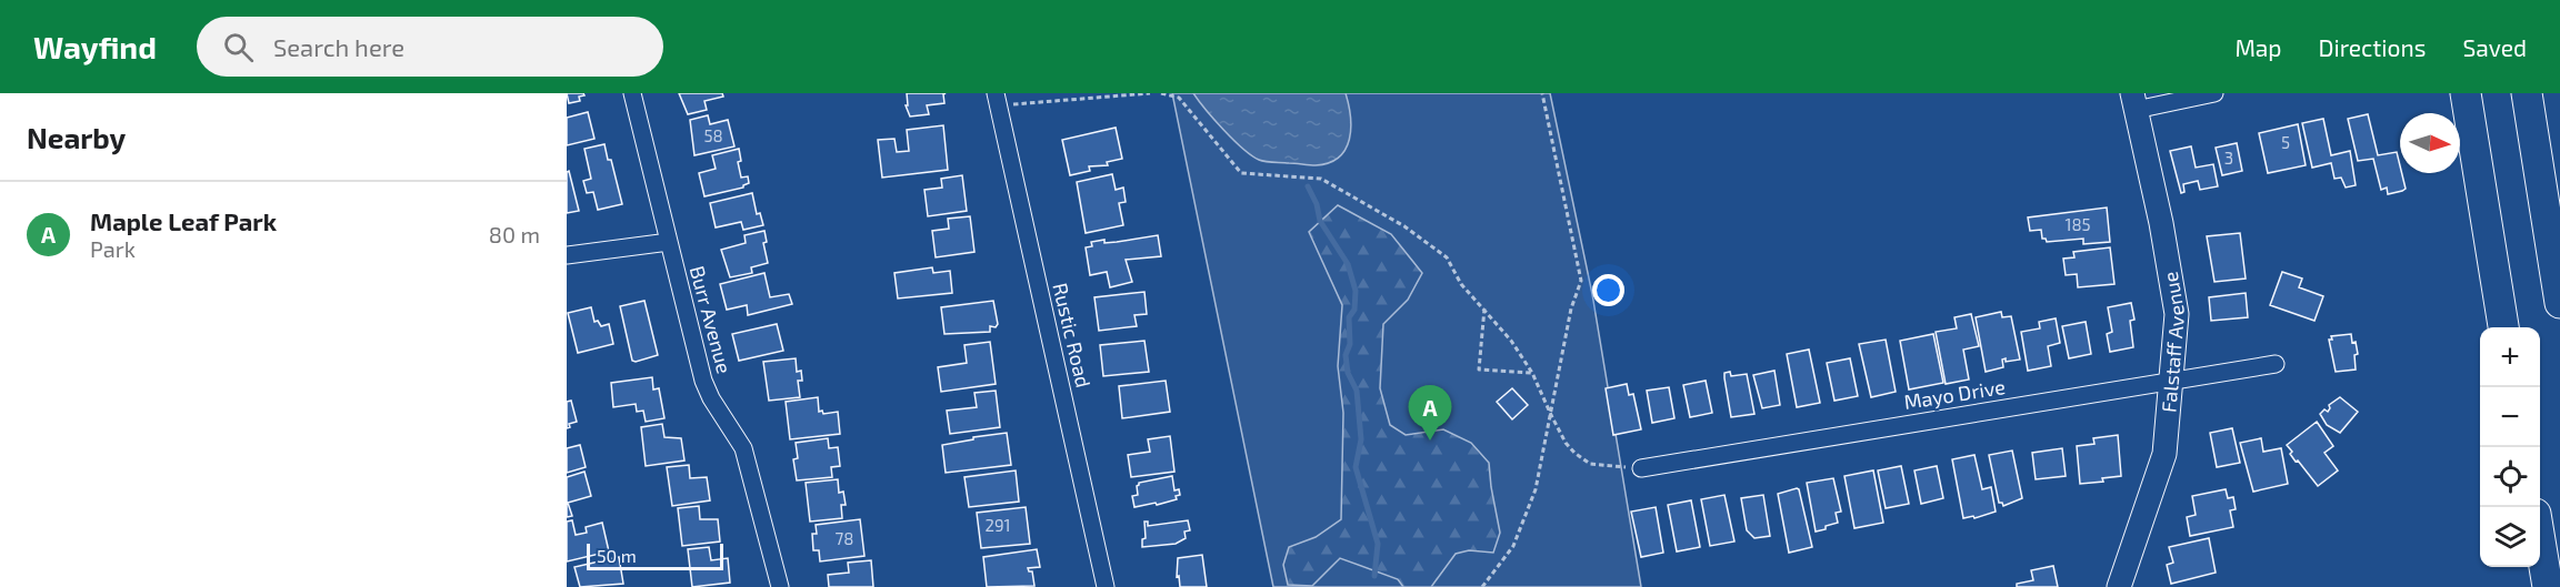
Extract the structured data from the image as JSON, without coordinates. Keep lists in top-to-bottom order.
{
  "streets": {
    "street": [
      "Burr Avenue",
      "Rustic Road",
      "Falstaff Avenue",
      "Mayo Drive"
    ]
  },
  "crossings": [
    ["Falstaff Avenue", "Mayo Drive"]
  ],
  "house_numbers": [
    "58",
    "5",
    "3",
    "185",
    "291",
    "78"
  ],
  "scale_bar": "50 m",
  "north": "right",
  "page": {
    "header": "Wayfind",
    "search": "Search here",
    "nav": ["Map", "Directions", "Saved"],
    "heading": "Nearby",
    "list": [
      {
        "mark": "A",
        "name": "Maple Leaf Park",
        "note": "Park",
        "value": "80 m"
      }
    ],
    "map_buttons": ["+", "−"],
    "pins": "A",
    "scale": "50 m"
  }
}
